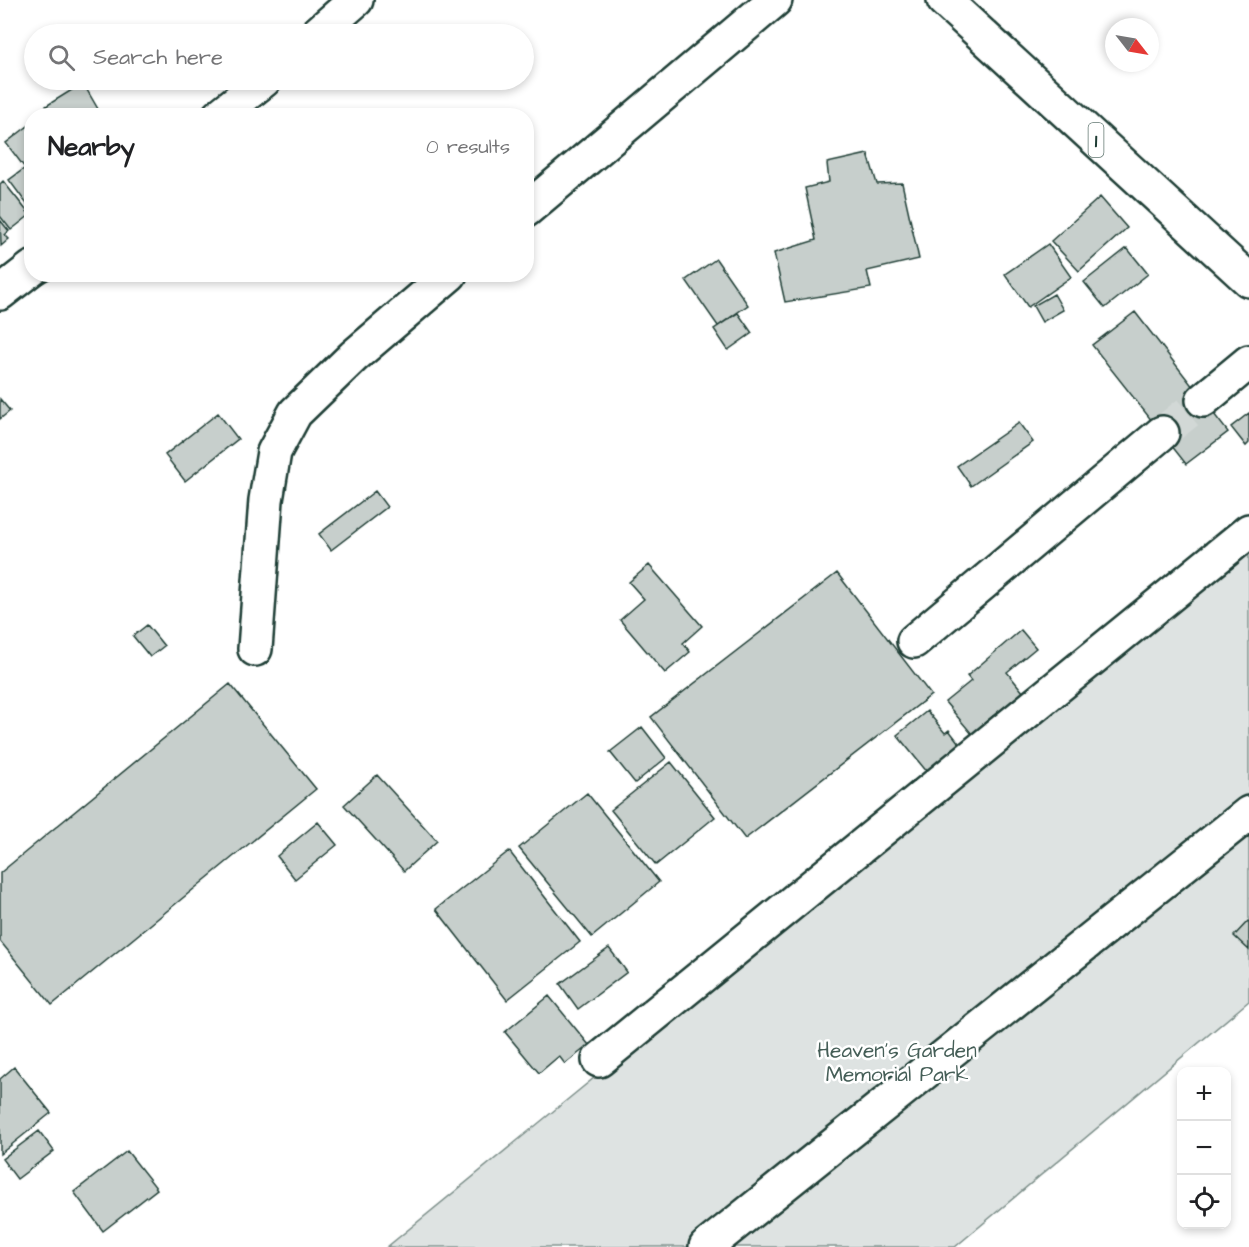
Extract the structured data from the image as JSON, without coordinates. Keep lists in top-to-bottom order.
{
  "streets": {
    "main road": ["1"]
  },
  "parks": ["Heaven's Garden Memorial Park"],
  "north": "bottom right",
  "page": {
    "search": "Search here",
    "heading": ["Nearby", "0 results"],
    "map_buttons": ["+", "−"]
  }
}
